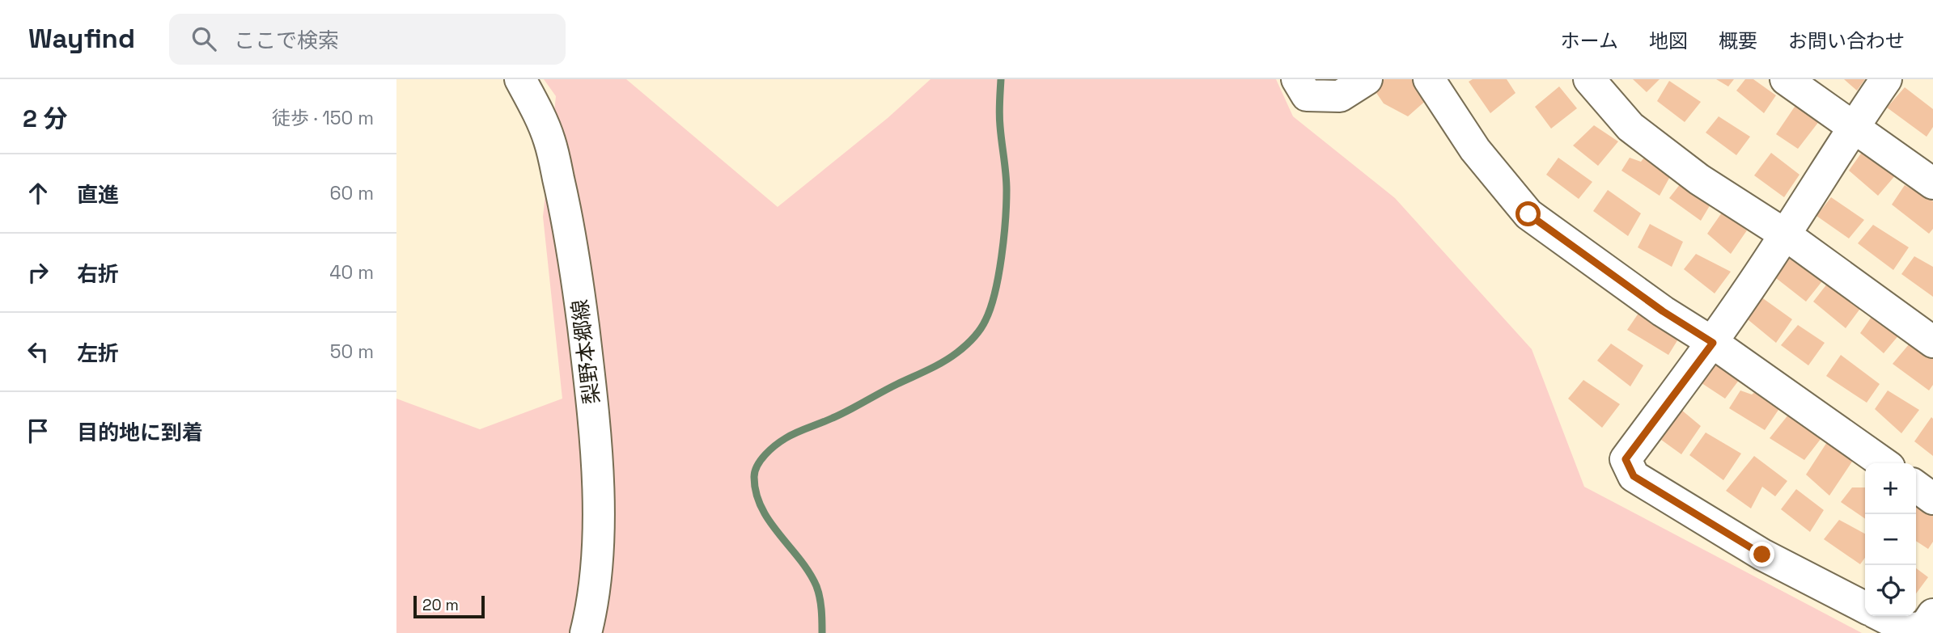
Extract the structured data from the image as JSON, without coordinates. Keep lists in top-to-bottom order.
{
  "streets": {
    "street": ["梨野本郷線"]
  },
  "scale_bar": "20 m",
  "page": {
    "header": "Wayfind",
    "search": "ここで検索",
    "nav": [
      "ホーム",
      "地図",
      "概要",
      "お問い合わせ"
    ],
    "heading": ["2 分", "徒歩 · 150 m"],
    "list": [
      ["直進", "60 m"],
      ["右折", "40 m"],
      ["左折", "50 m"],
      "目的地に到着"
    ],
    "map_buttons": ["+", "−"],
    "scale": "20 m"
  }
}
